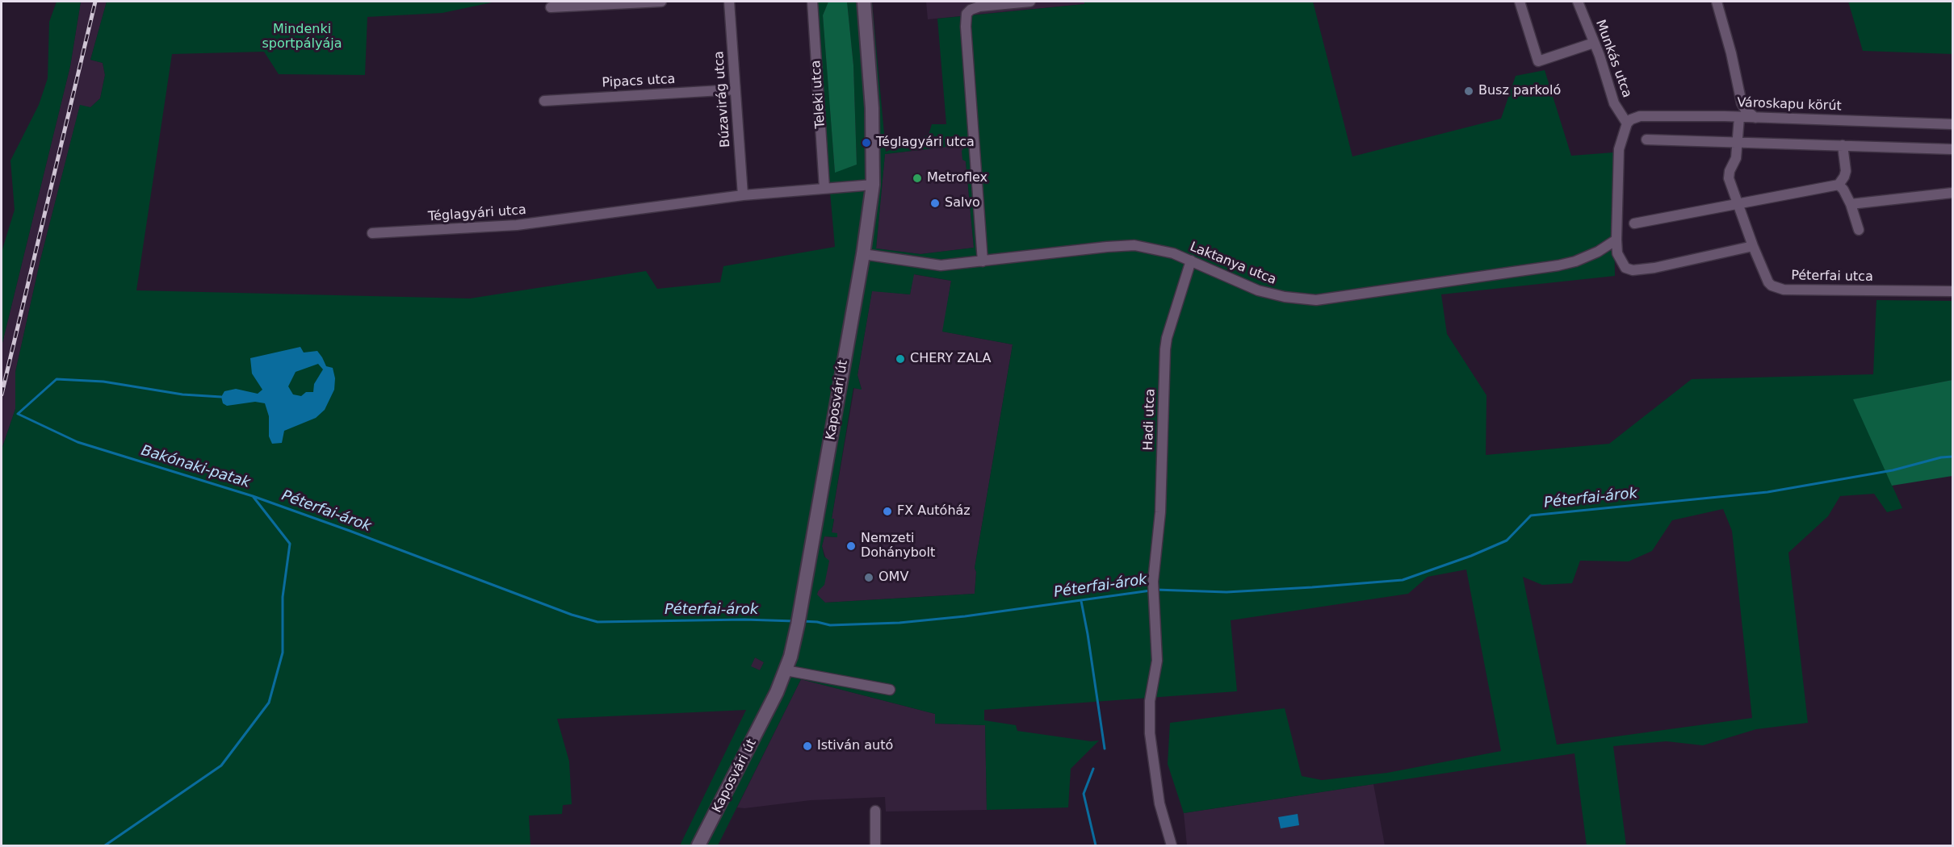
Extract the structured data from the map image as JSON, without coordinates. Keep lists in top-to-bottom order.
{
  "streets": {
    "main road": ["Kaposvári út"],
    "street": [
      "Munkás utca",
      "Pipacs utca",
      "Teleki utca",
      "Búzavirág utca",
      "Városkapu körút",
      "Téglagyári utca",
      "Laktanya utca",
      "Péterfai utca",
      "Hadi utca"
    ]
  },
  "crossings": [
    ["Munkás utca", "Városkapu körút"],
    ["Pipacs utca", "Búzavirág utca"],
    ["Teleki utca", "Téglagyári utca"],
    ["Búzavirág utca", "Téglagyári utca"],
    ["Városkapu körút", "Péterfai utca"],
    ["Téglagyári utca", "Kaposvári út"],
    ["Laktanya utca", "Kaposvári út"],
    ["Laktanya utca", "Hadi utca"]
  ],
  "water": ["Bakónaki-patak", "Péterfai-árok"],
  "parks": ["Mindenki sportpályája"],
  "places": [
    "Busz parkoló",
    "Téglagyári utca",
    "Metroflex",
    "Salvo",
    "CHERY ZALA",
    "FX Autóház",
    "Nemzeti Dohánybolt",
    "OMV",
    "Istiván autó"
  ]
}
